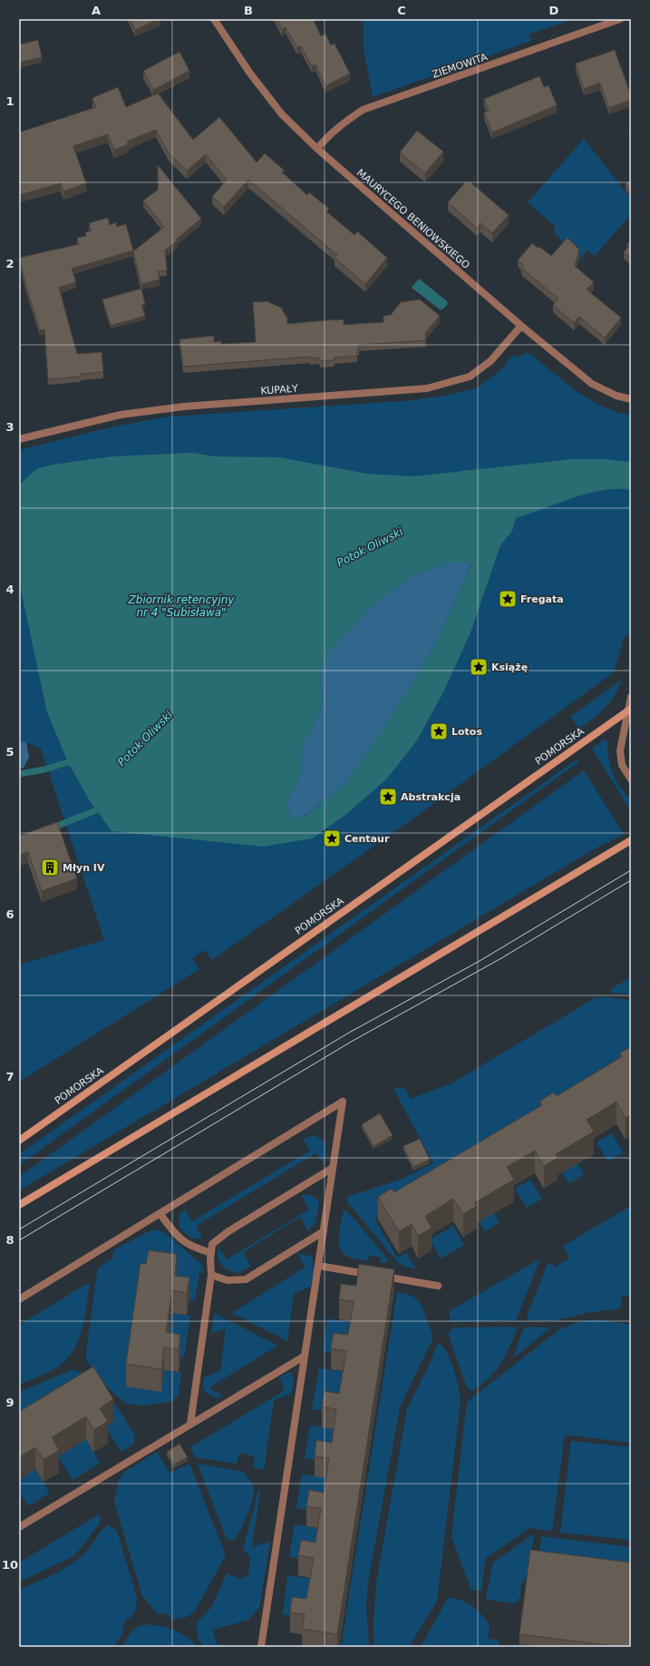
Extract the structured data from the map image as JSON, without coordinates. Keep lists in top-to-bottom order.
{
  "streets": {
    "main road": ["POMORSKA"],
    "street": ["ZIEMOWITA", "MAURYCEGO BENIOWSKIEGO", "KUPAŁY"]
  },
  "crossings": [
    ["ZIEMOWITA", "MAURYCEGO BENIOWSKIEGO"],
    ["MAURYCEGO BENIOWSKIEGO", "KUPAŁY"]
  ],
  "water": ["Potok Oliwski", "Zbiornik retencyjny nr 4 \"Subisława\""],
  "places": {
    "place": [
      "Fregata",
      "Książę",
      "Lotos",
      "Abstrakcja",
      "Centaur"
    ],
    "building": ["Młyn IV"]
  },
  "grid": {
    "columns": [
      "A",
      "B",
      "C",
      "D"
    ],
    "rows": [
      "1",
      "2",
      "3",
      "4",
      "5",
      "6",
      "7",
      "8",
      "9",
      "10"
    ]
  }
}
